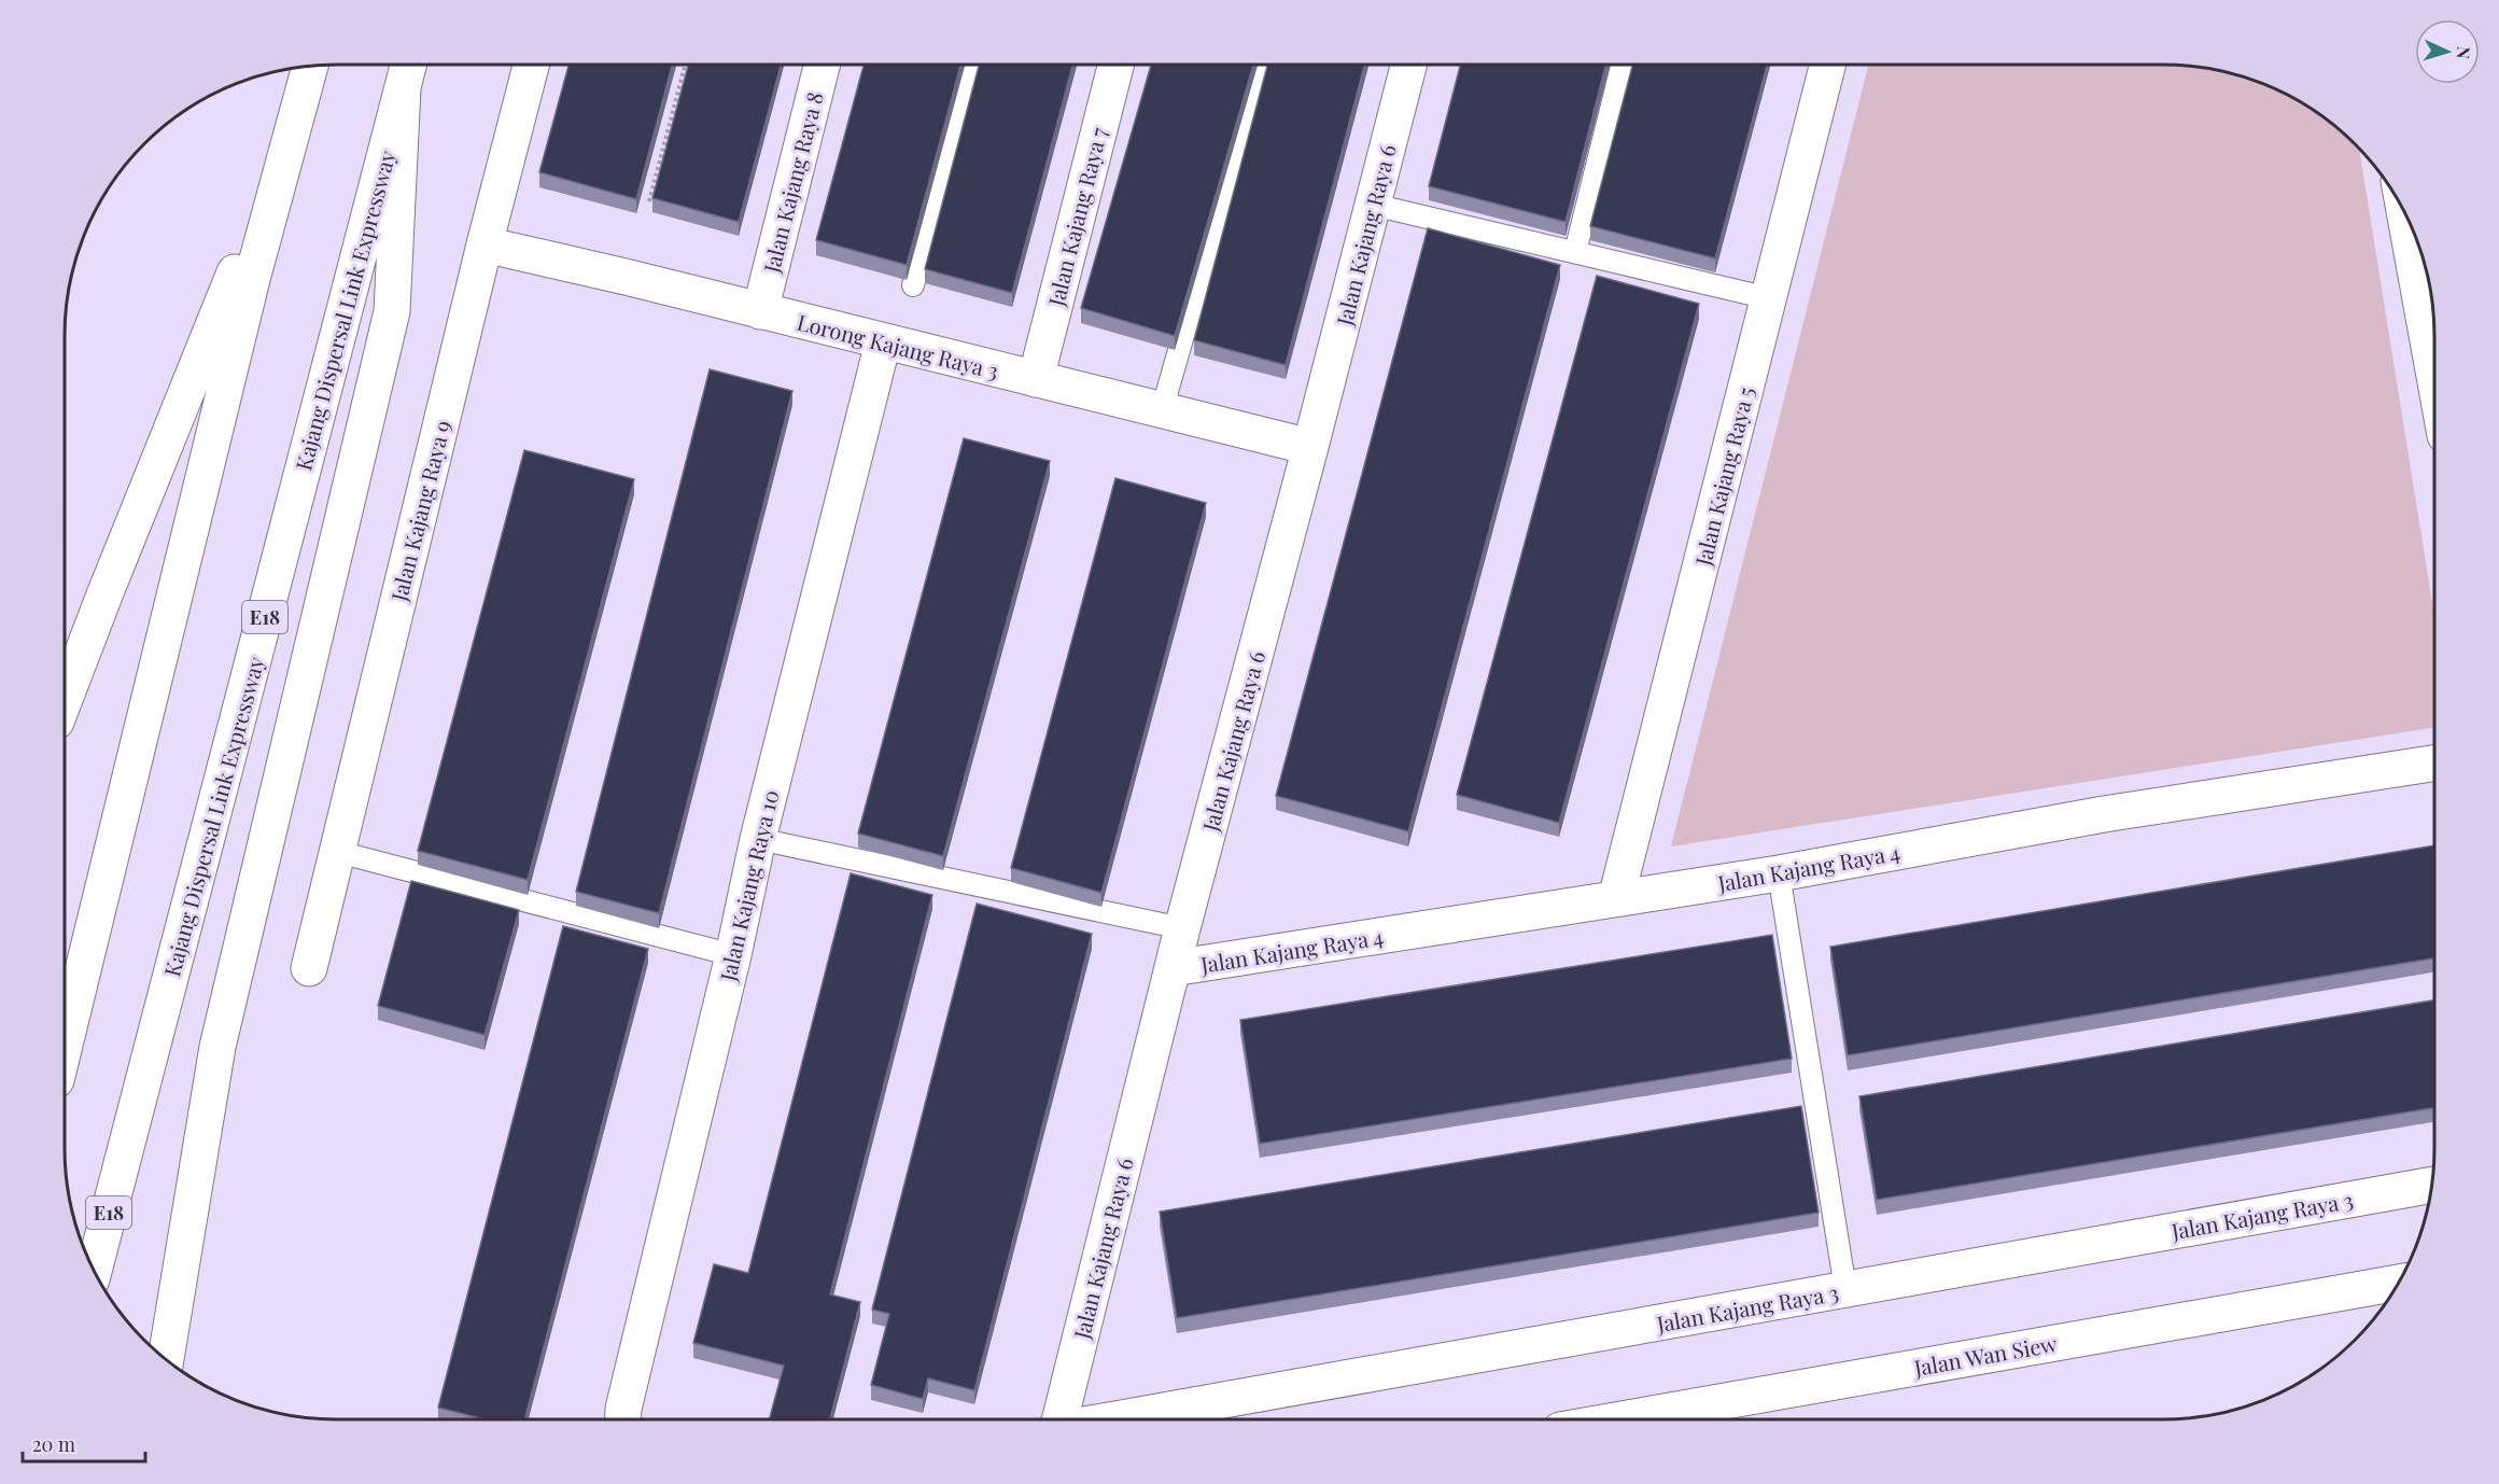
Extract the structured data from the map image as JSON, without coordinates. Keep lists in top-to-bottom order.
{
  "streets": {
    "main road": [
      "Jalan Kajang Raya 8",
      "Jalan Kajang Raya 7",
      "Jalan Kajang Raya 6",
      "Kajang Dispersal Link Expressway",
      "Lorong Kajang Raya 3",
      "Jalan Kajang Raya 5",
      "Jalan Kajang Raya 9",
      "E18",
      "Jalan Kajang Raya 4",
      "Jalan Kajang Raya 10",
      "Jalan Kajang Raya 3",
      "Jalan Wan Siew"
    ]
  },
  "crossings": [
    ["Jalan Kajang Raya 8", "Lorong Kajang Raya 3"],
    ["Jalan Kajang Raya 7", "Lorong Kajang Raya 3"],
    ["Jalan Kajang Raya 6", "Lorong Kajang Raya 3"],
    ["Jalan Kajang Raya 6", "Jalan Kajang Raya 4"],
    ["Lorong Kajang Raya 3", "Jalan Kajang Raya 9"],
    ["Lorong Kajang Raya 3", "Jalan Kajang Raya 10"],
    ["Jalan Kajang Raya 5", "Jalan Kajang Raya 4"]
  ],
  "scale_bar": "20 m",
  "north": "right"
}
